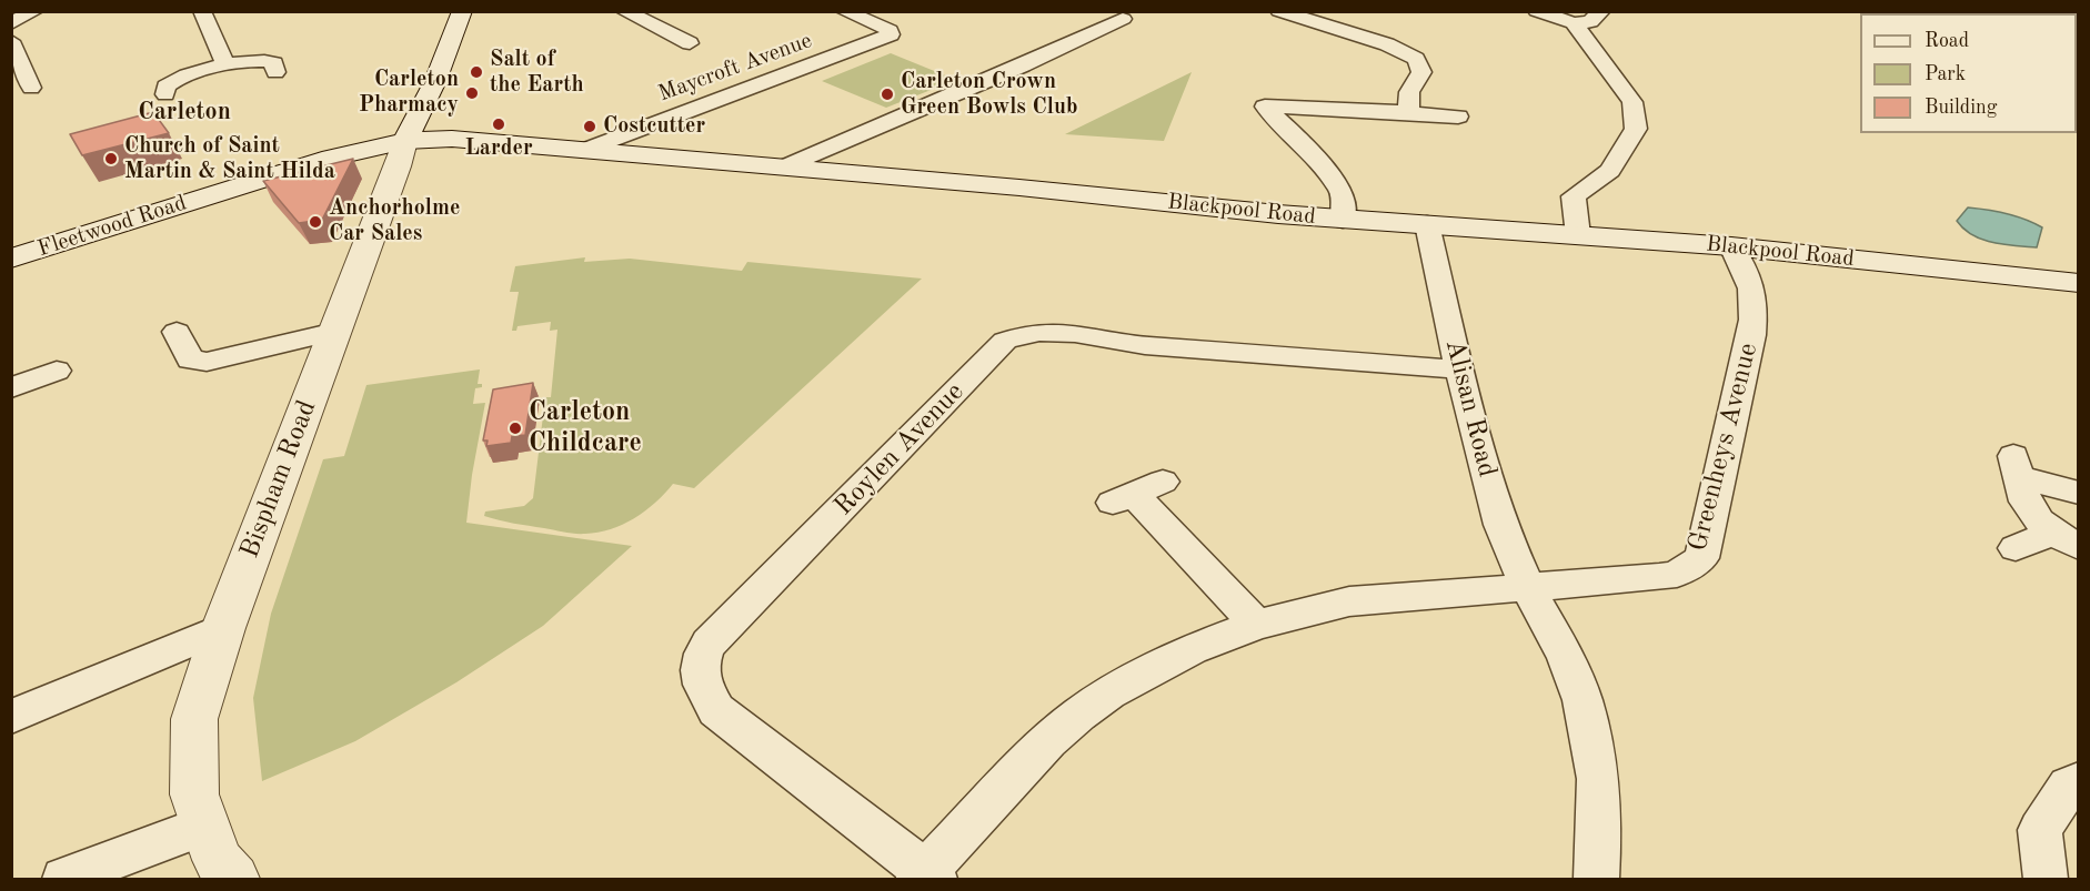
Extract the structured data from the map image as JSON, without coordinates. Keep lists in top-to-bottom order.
{
  "streets": {
    "main road": ["Blackpool Road", "Fleetwood Road", "Bispham Road"],
    "street": [
      "Maycroft Avenue",
      "Alisan Road",
      "Greenheys Avenue",
      "Roylen Avenue"
    ]
  },
  "crossings": [
    ["Maycroft Avenue", "Blackpool Road"],
    ["Blackpool Road", "Fleetwood Road"],
    ["Blackpool Road", "Alisan Road"],
    ["Blackpool Road", "Greenheys Avenue"],
    ["Blackpool Road", "Bispham Road"],
    ["Fleetwood Road", "Bispham Road"],
    ["Alisan Road", "Greenheys Avenue"],
    ["Alisan Road", "Roylen Avenue"]
  ],
  "districts": ["Carleton"],
  "places": [
    "Salt of the Earth",
    "Carleton Pharmacy",
    "Carleton Crown Green Bowls Club",
    "Larder",
    "Costcutter",
    "Church of Saint Martin & Saint Hilda",
    "Anchorholme Car Sales",
    "Carleton Childcare"
  ],
  "legend": ["Road", "Park", "Building"]
}
